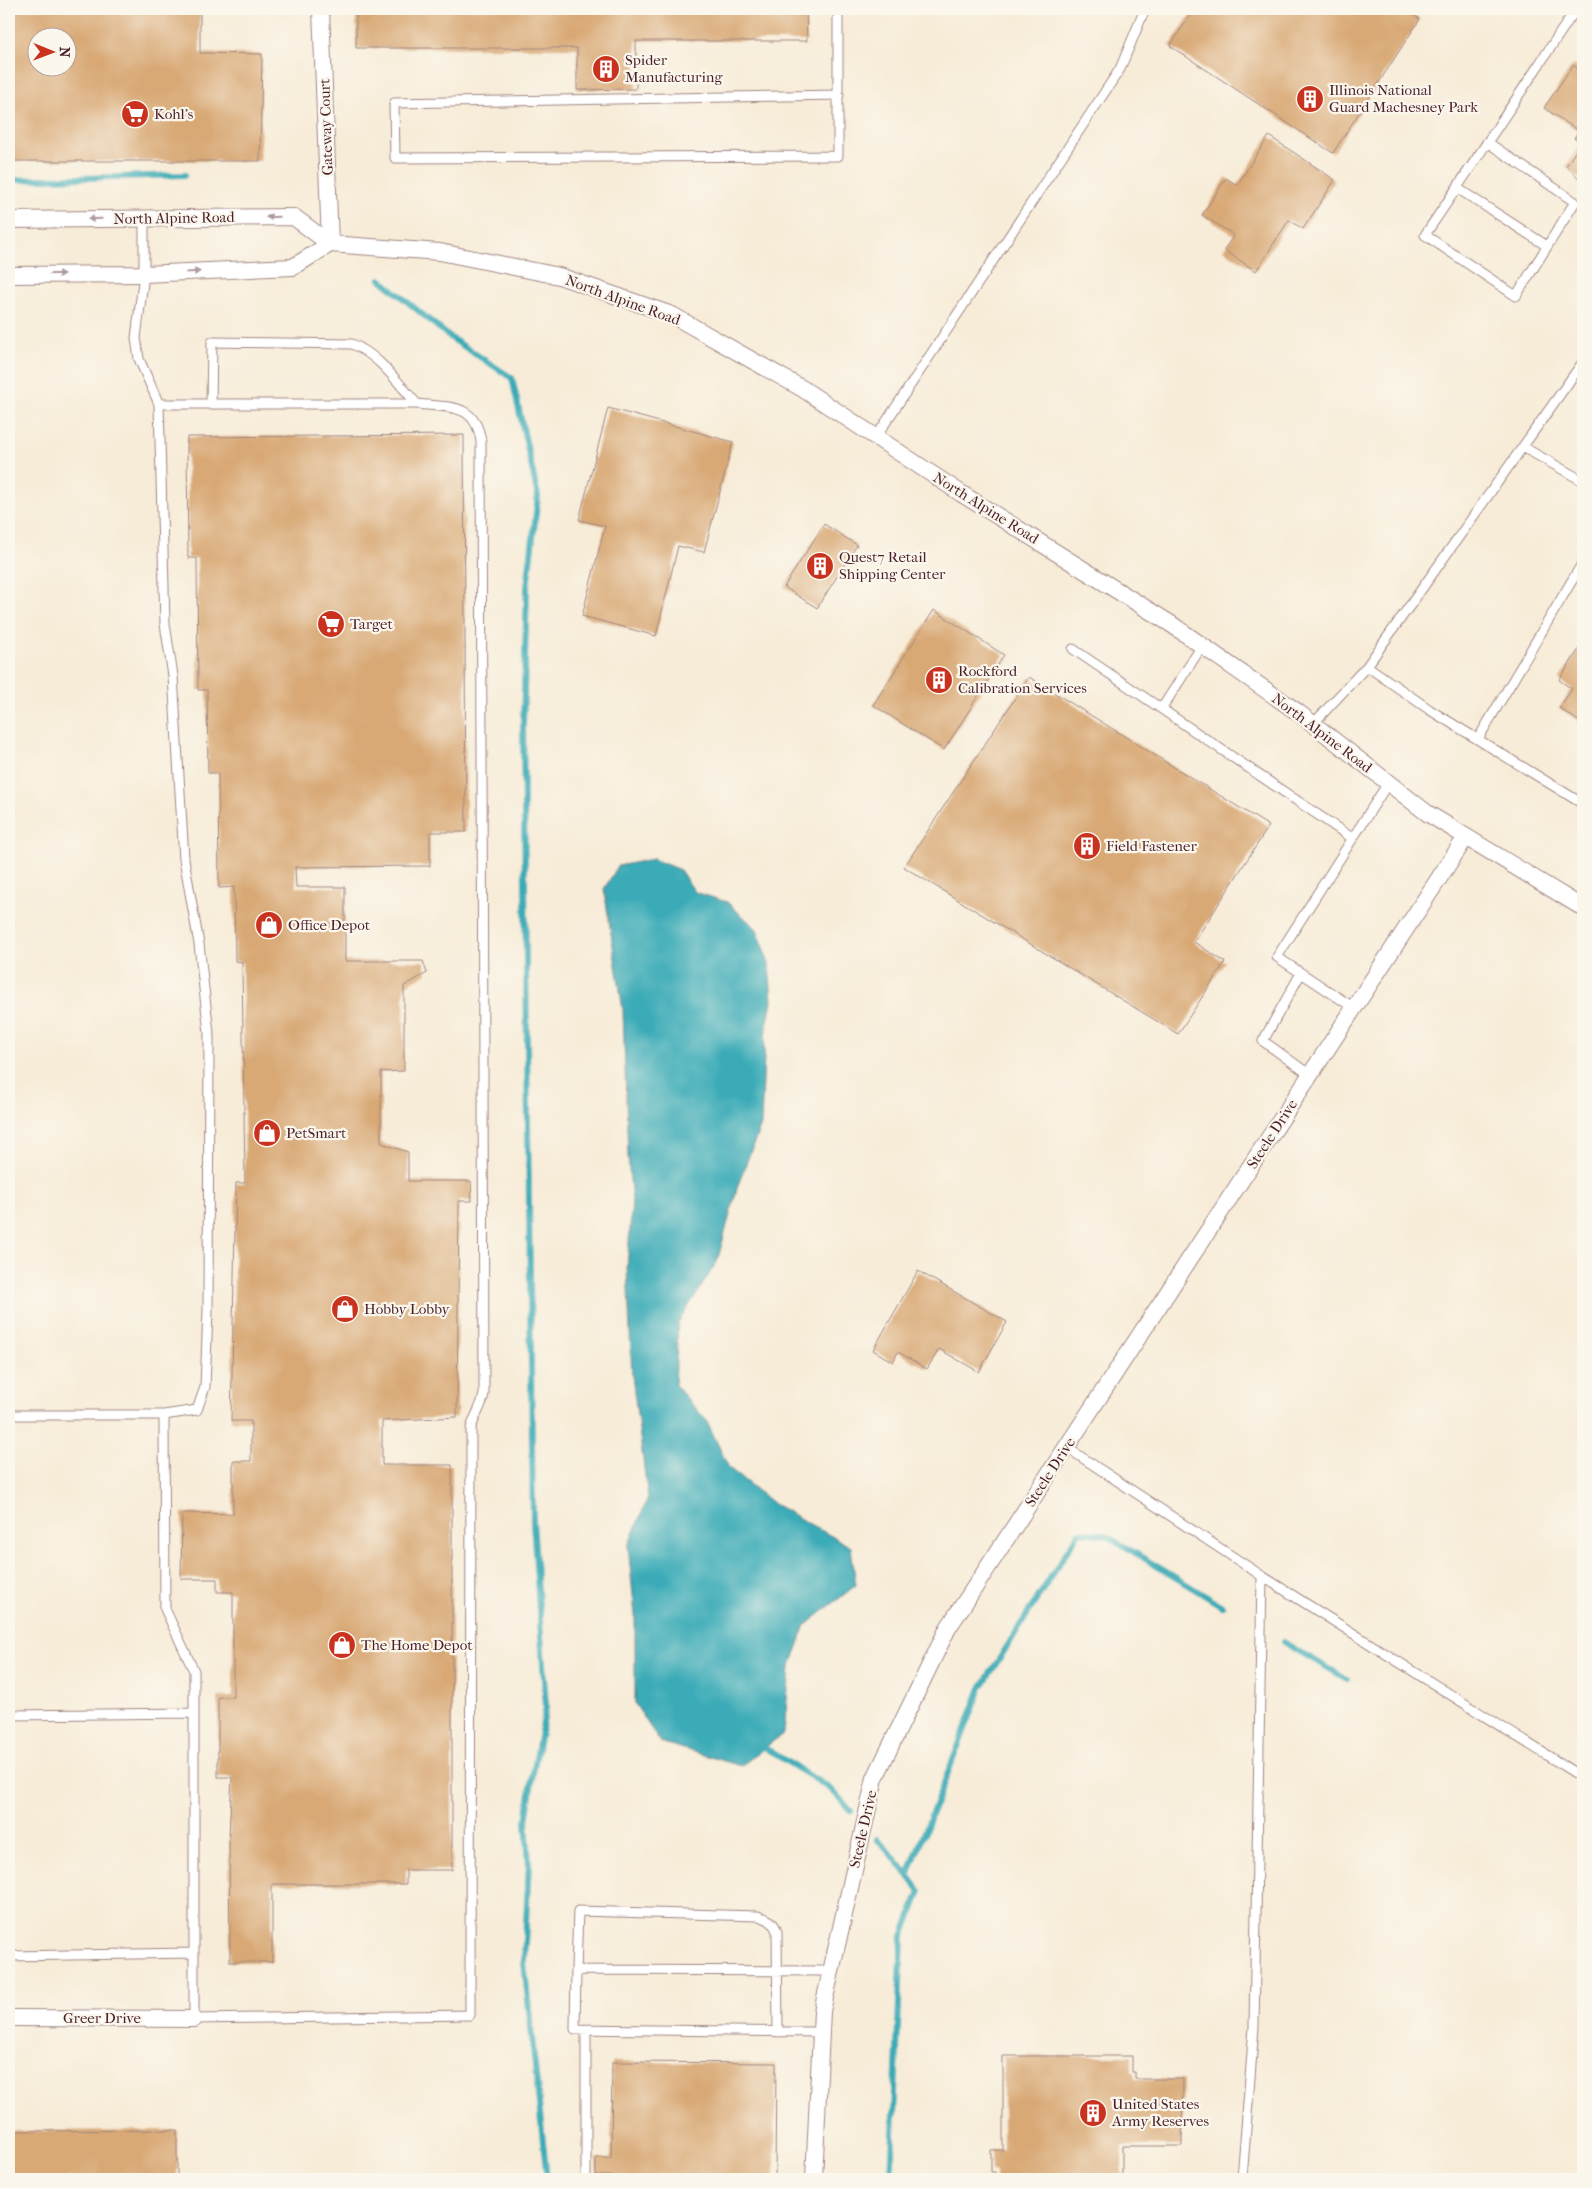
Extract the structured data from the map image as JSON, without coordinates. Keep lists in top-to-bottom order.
{
  "streets": {
    "street": [
      "Gateway Court",
      "North Alpine Road",
      "Steele Drive",
      "Greer Drive"
    ]
  },
  "crossings": [
    ["Gateway Court", "North Alpine Road"],
    ["North Alpine Road", "Steele Drive"]
  ],
  "places": {
    "building": [
      "Spider Manufacturing",
      "Illinois National Guard Machesney Park",
      "Quest7 Retail Shipping Center",
      "Rockford Calibration Services",
      "Field Fastener",
      "United States Army Reserves"
    ],
    "supermarket": ["Kohl's", "Target"],
    "shop": [
      "Office Depot",
      "PetSmart",
      "Hobby Lobby",
      "The Home Depot"
    ]
  },
  "north": "right"
}
